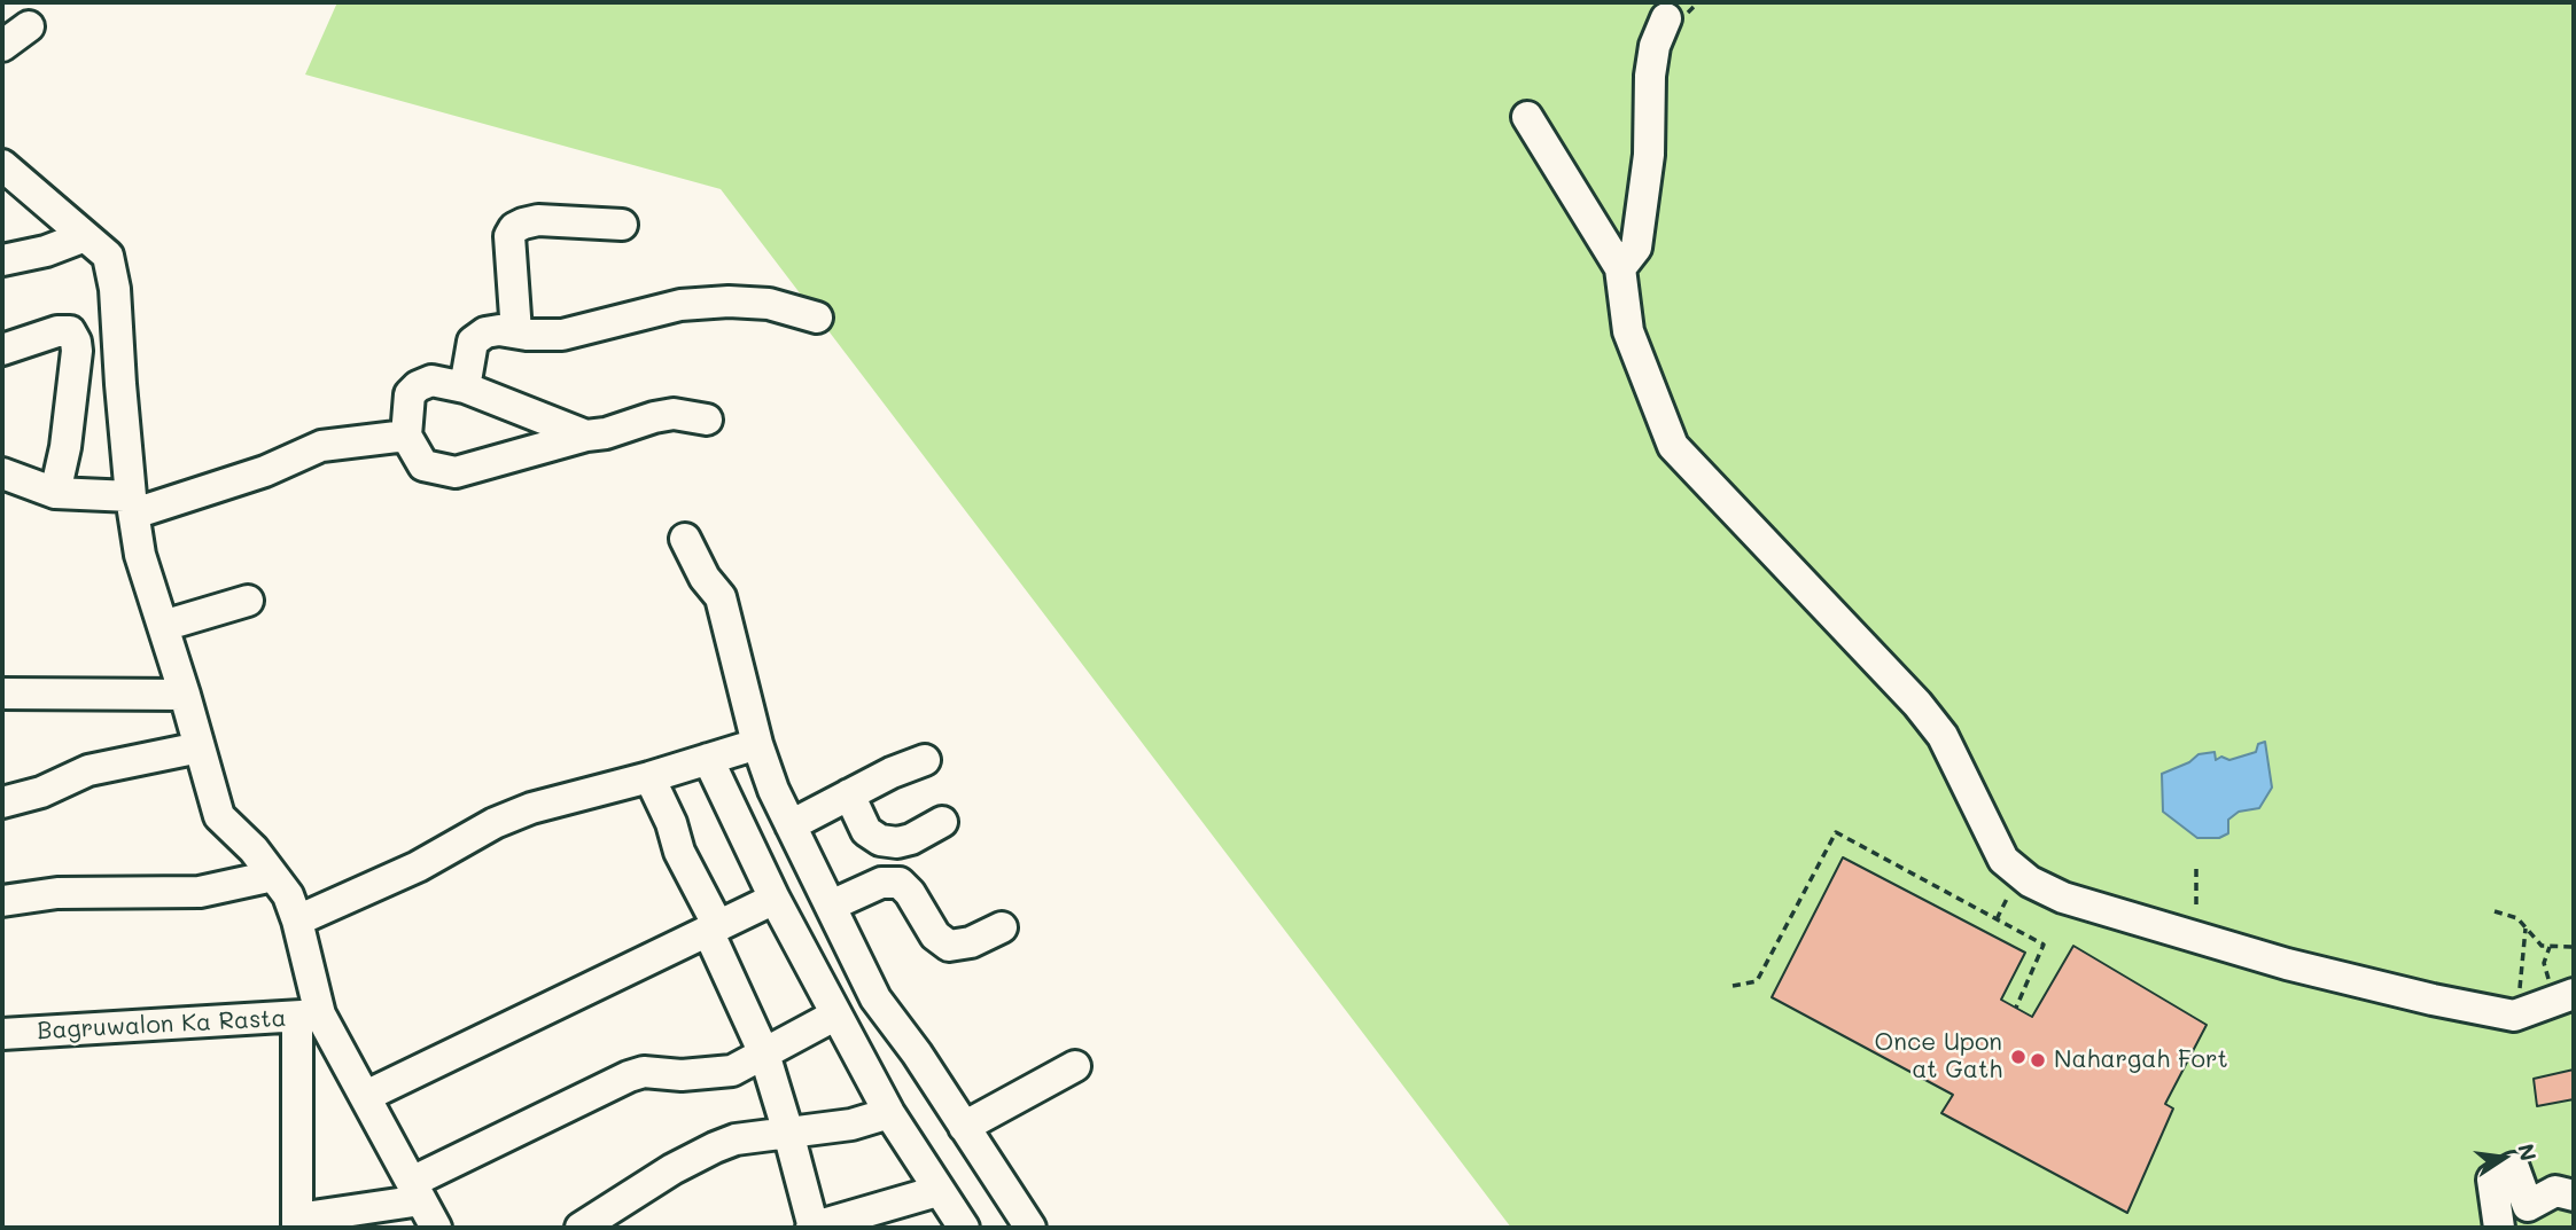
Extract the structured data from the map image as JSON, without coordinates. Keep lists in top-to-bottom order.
{
  "streets": {
    "street": ["Bagruwalon Ka Rasta"]
  },
  "places": ["Once Upon at Gath", "Nahargah Fort"],
  "north": "right"
}
